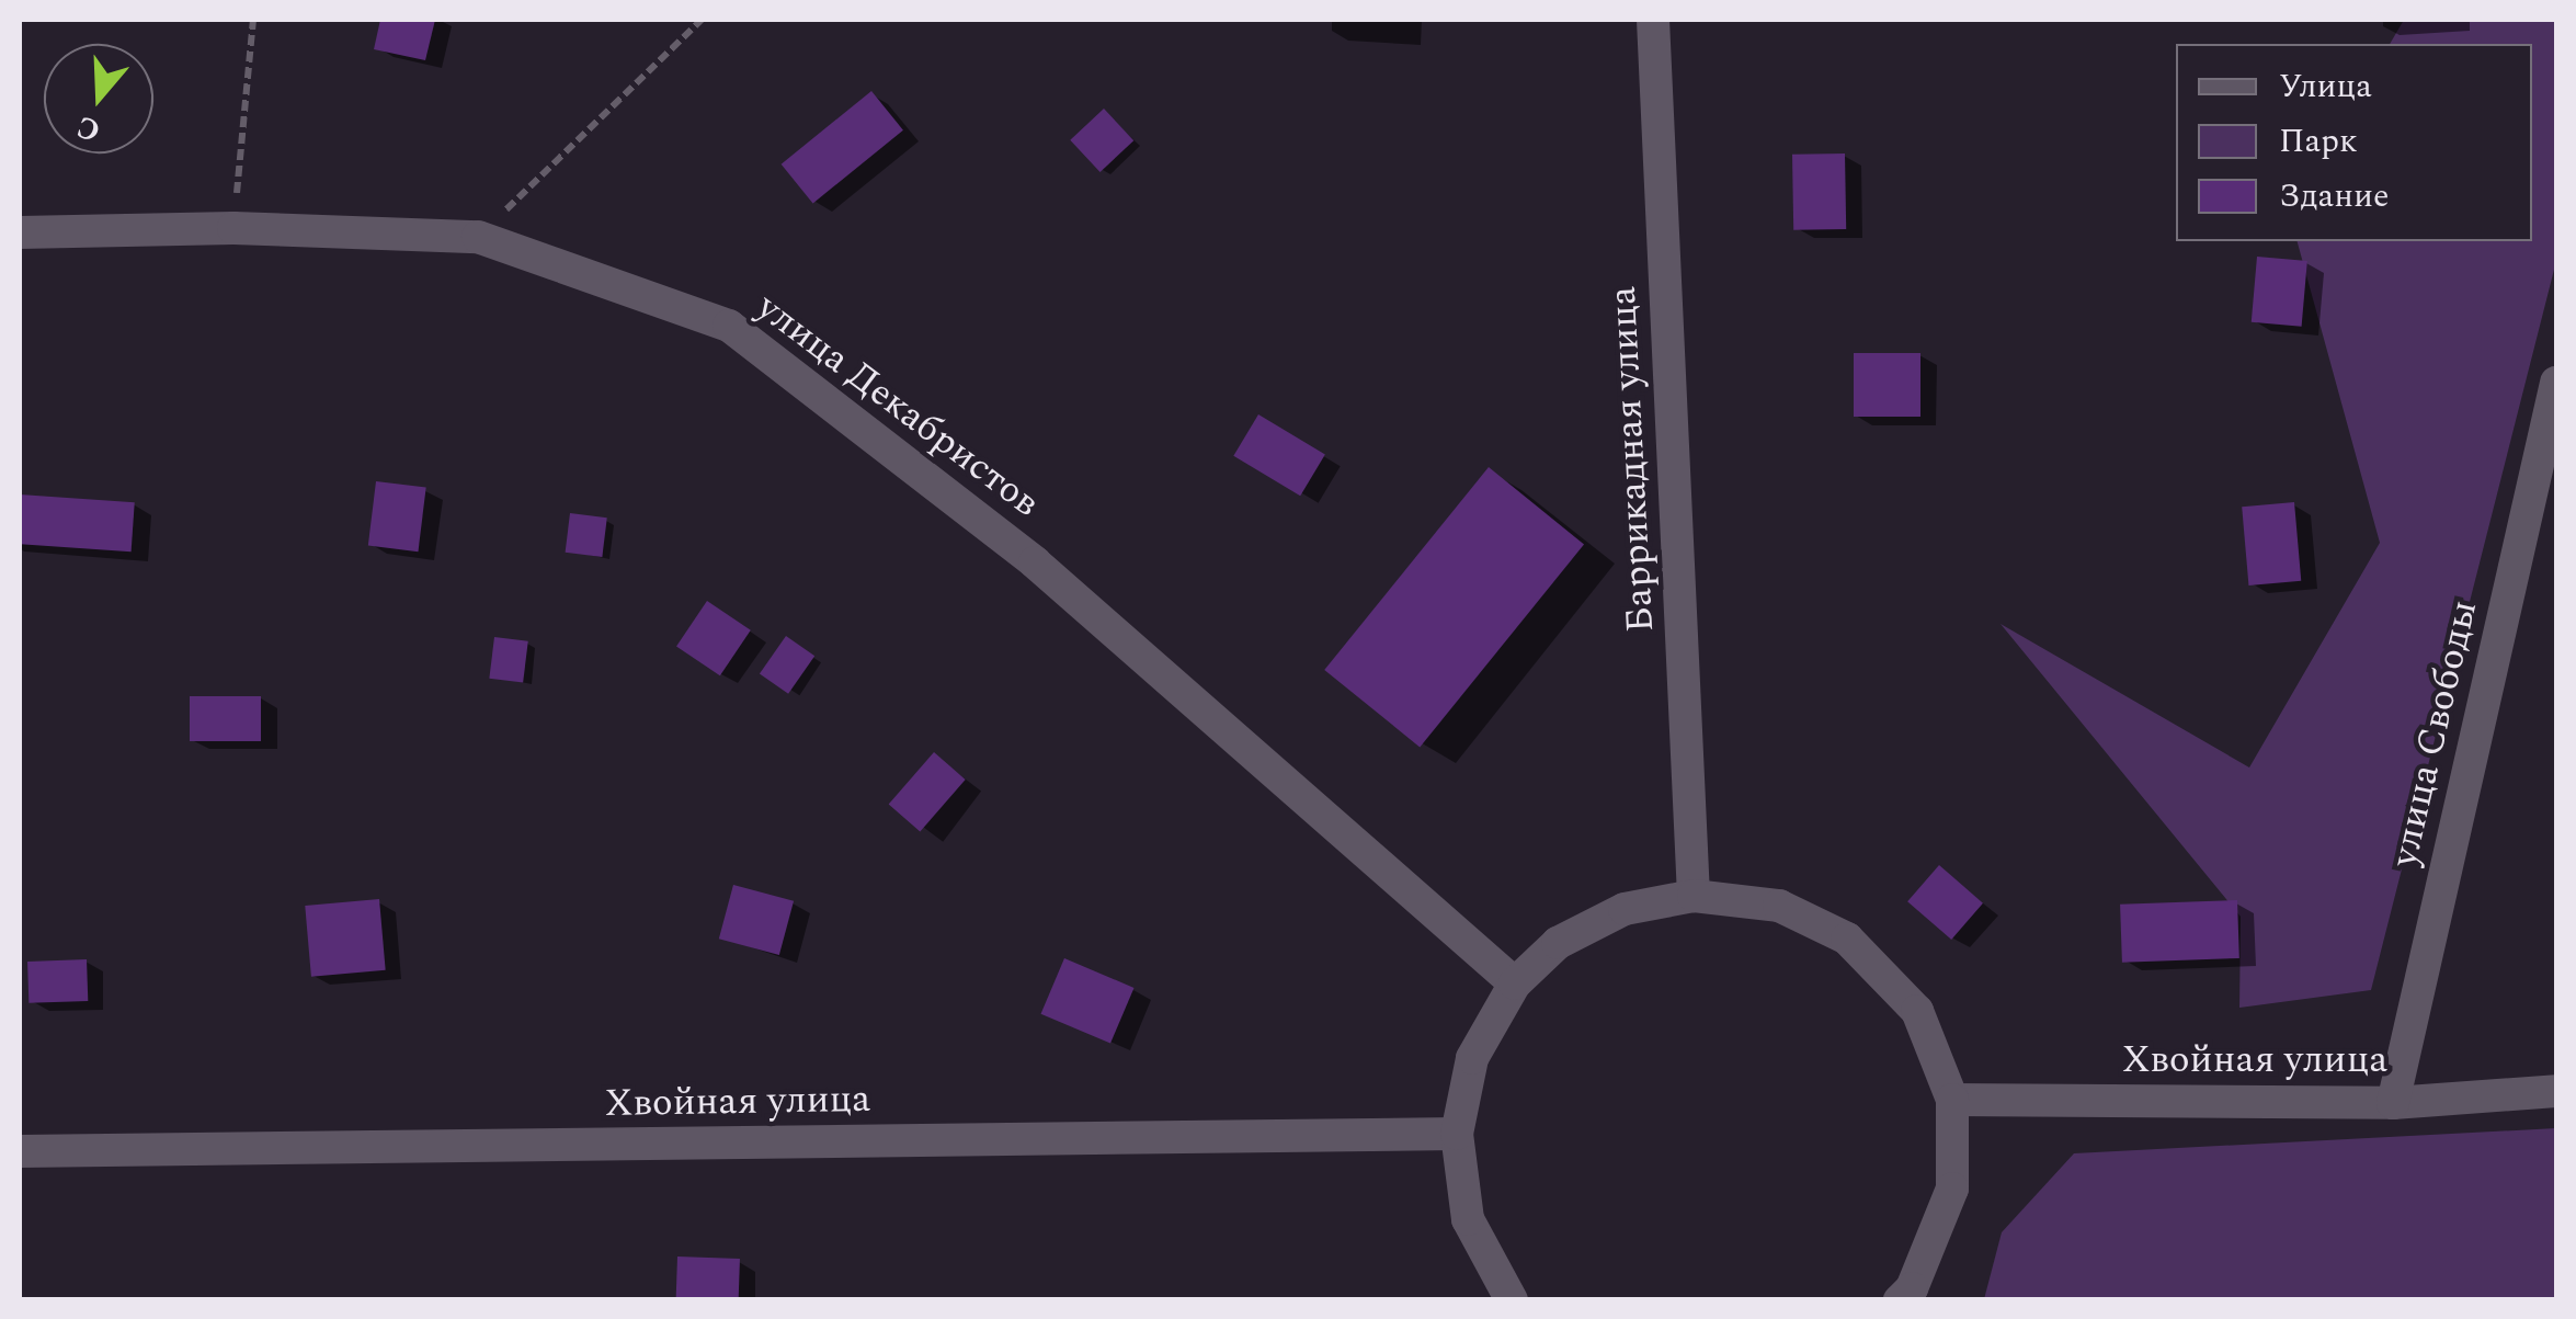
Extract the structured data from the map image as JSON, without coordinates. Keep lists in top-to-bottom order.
{
  "streets": {
    "street": [
      "улица Декабристов",
      "Баррикадная улица",
      "улица Свободы",
      "Хвойная улица"
    ]
  },
  "crossings": [
    ["улица Свободы", "Хвойная улица"]
  ],
  "legend": ["Улица", "Парк", "Здание"],
  "north": "bottom"
}
